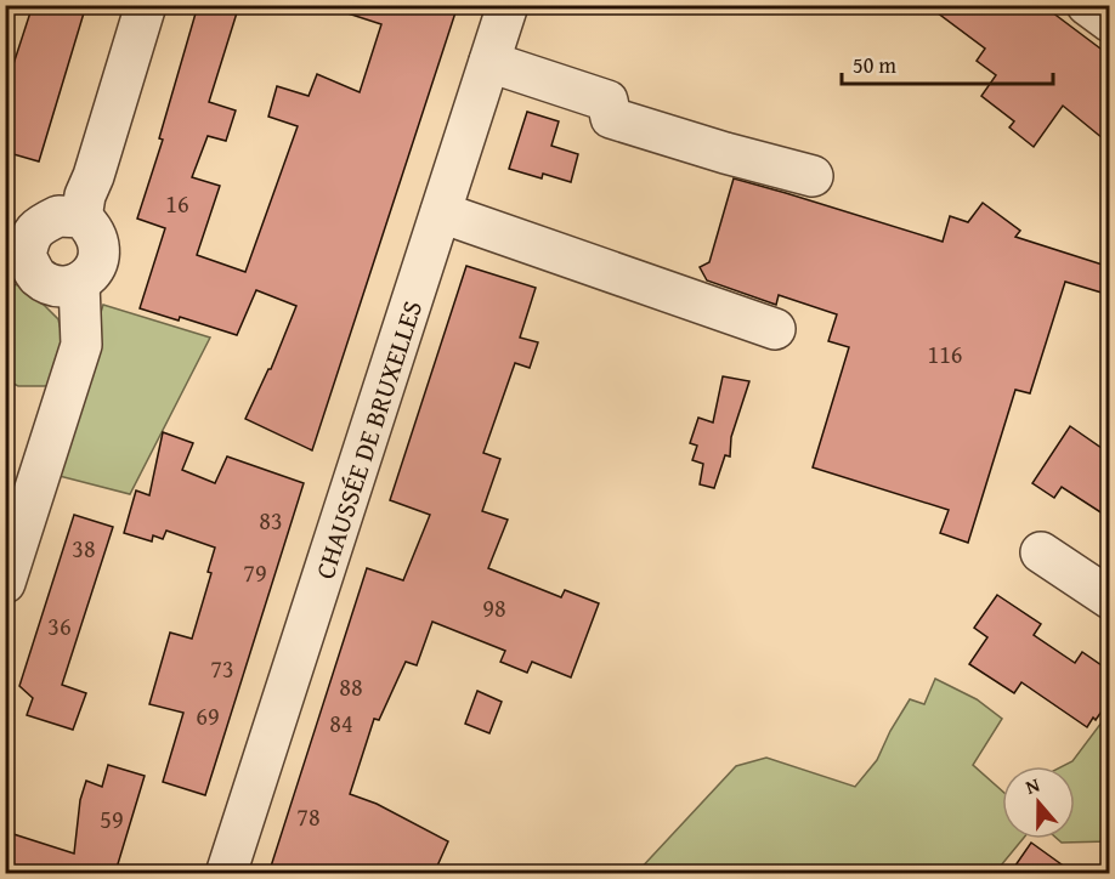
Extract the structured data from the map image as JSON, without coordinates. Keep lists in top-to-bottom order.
{
  "streets": {
    "street": ["CHAUSSÉE DE BRUXELLES"]
  },
  "house_numbers": [
    "16",
    "116",
    "83",
    "38",
    "79",
    "98",
    "36",
    "73",
    "88",
    "69",
    "84",
    "78",
    "59"
  ],
  "scale_bar": "50 m",
  "north": "top"
}
